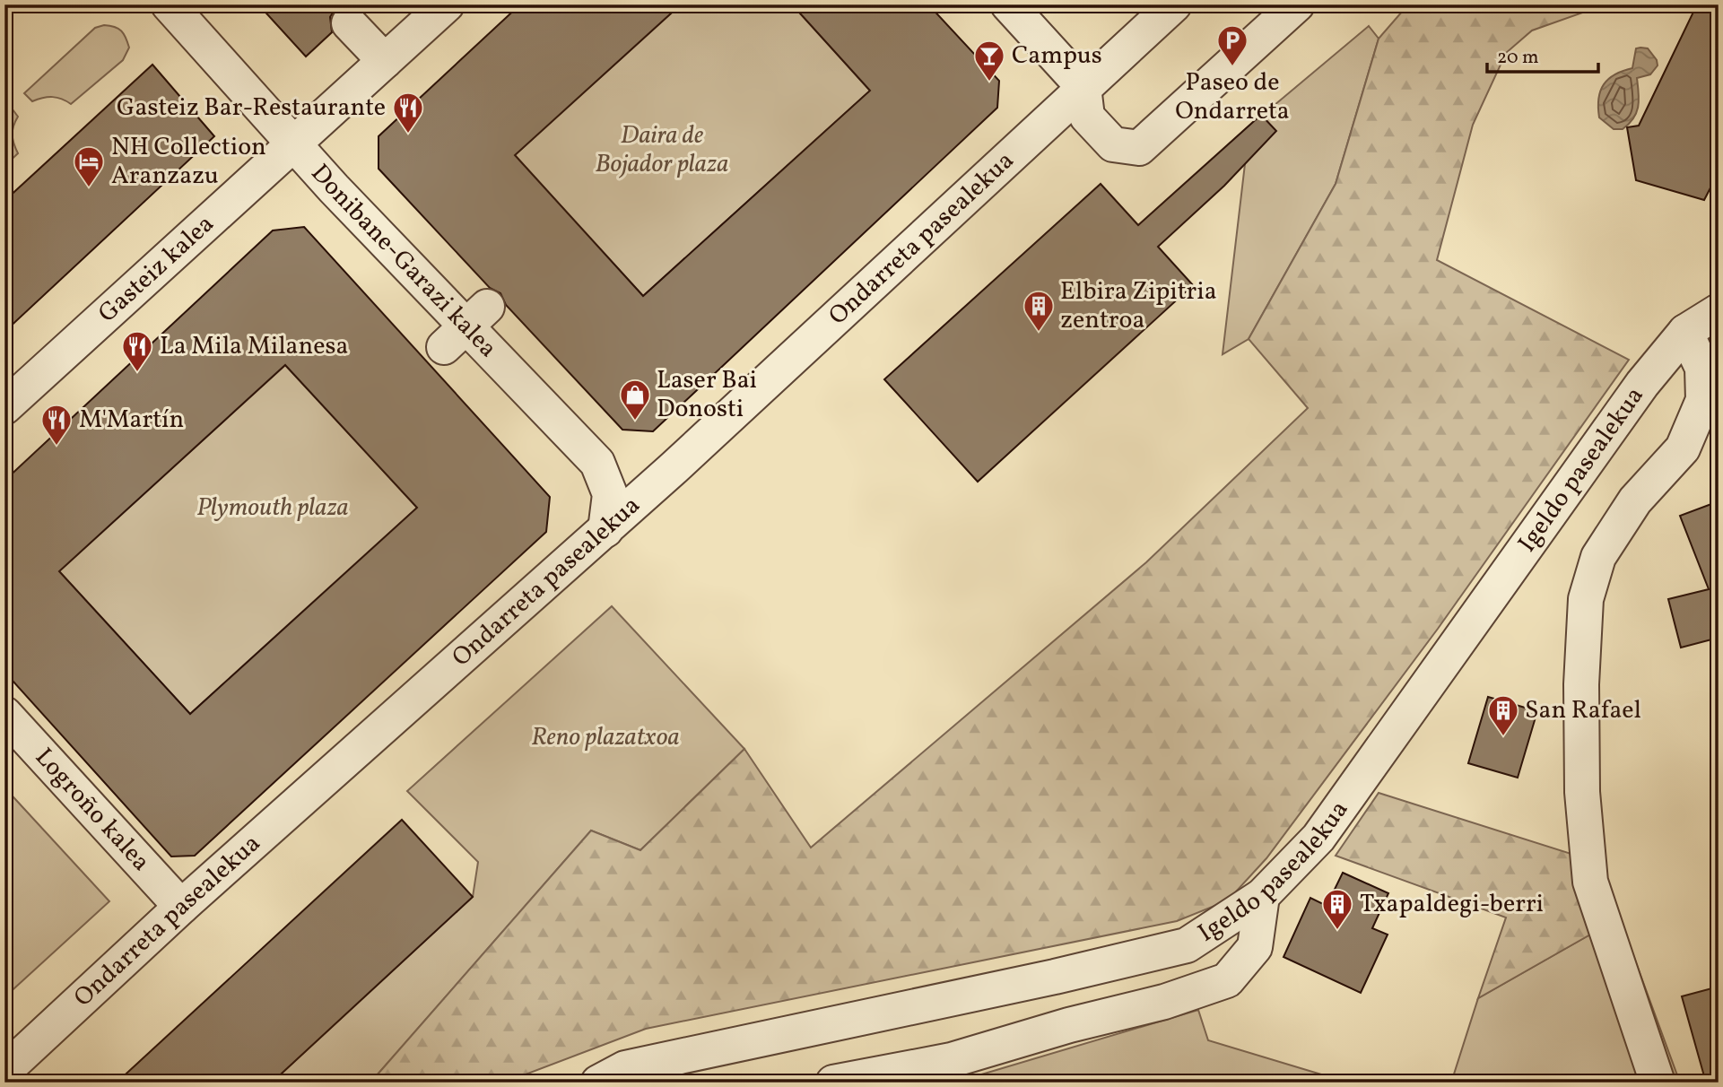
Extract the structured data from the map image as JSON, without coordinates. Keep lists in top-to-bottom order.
{
  "streets": {
    "street": [
      "Ondarreta pasealekua",
      "Donibane-Garazi kalea",
      "Gasteiz kalea",
      "Igeldo pasealekua",
      "Logroño kalea"
    ]
  },
  "crossings": [
    ["Ondarreta pasealekua", "Donibane-Garazi kalea"],
    ["Ondarreta pasealekua", "Logroño kalea"],
    ["Donibane-Garazi kalea", "Gasteiz kalea"]
  ],
  "parks": ["Daira de Bojador plaza", "Plymouth plaza", "Reno plazatxoa"],
  "places": {
    "parking": ["Paseo de Ondarreta"],
    "bar": ["Campus"],
    "restaurant": ["Gasteiz Bar-Restaurante", "La Mila Milanesa", "M'Martín"],
    "hotel": ["NH Collection Aranzazu"],
    "building": ["Elbira Zipitria zentroa", "San Rafael", "Txapaldegi-berri"],
    "shop": ["Laser Bai Donosti"]
  },
  "scale_bar": "20 m"
}
